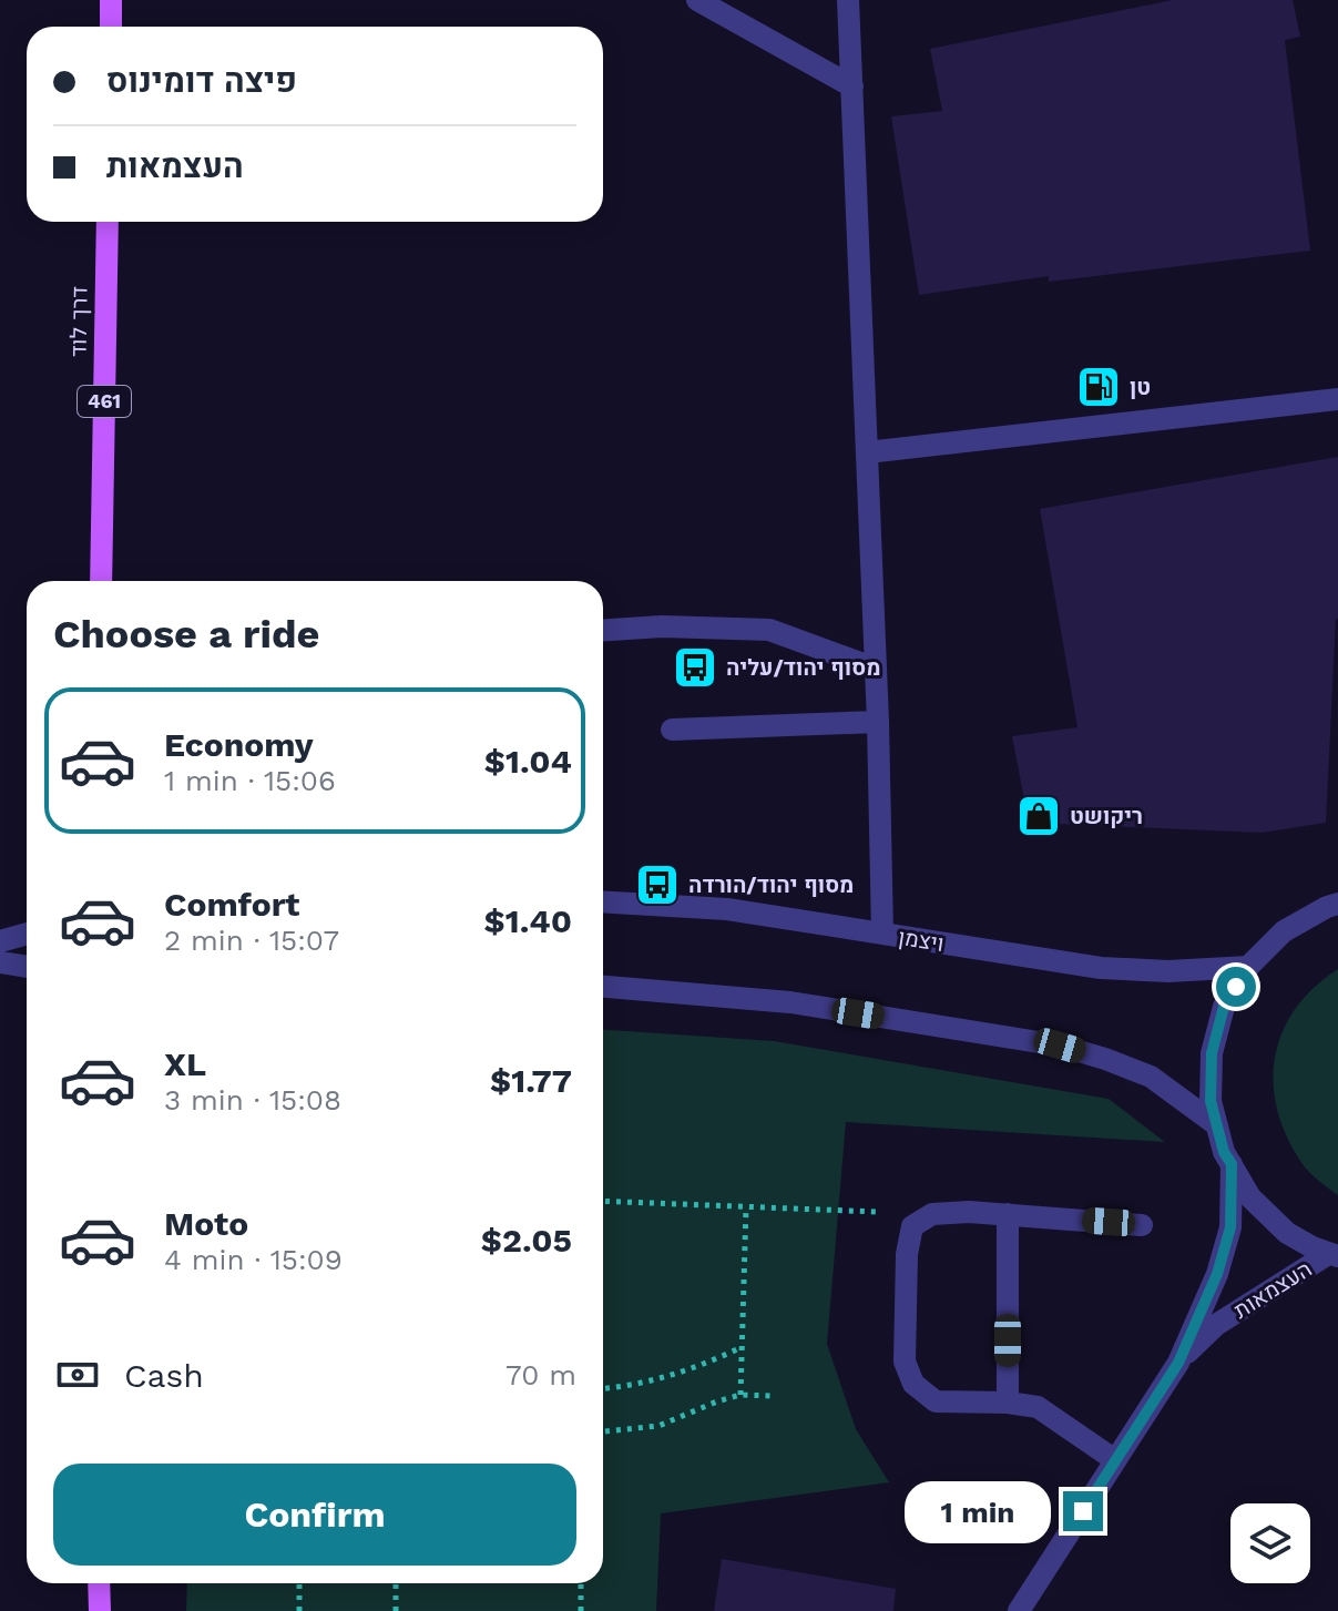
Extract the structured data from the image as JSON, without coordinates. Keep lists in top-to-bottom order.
{
  "streets": {
    "main road": ["דרך לוד", "461"],
    "street": ["ויצמן", "העצמאות"]
  },
  "places": {
    "fuel station": ["טן"],
    "bus stop": ["מסוף יהוד/עליה", "מסוף יהוד/הורדה"],
    "shop": ["ריקושט"]
  },
  "page": {
    "banner": ["פיצה דומינוס", "העצמאות"],
    "heading": "Choose a ride",
    "list": [
      {
        "name": "Economy",
        "note": "1 min · 15:06",
        "value": "$1.04"
      },
      {
        "name": "Comfort",
        "note": "2 min · 15:07",
        "value": "$1.40"
      },
      {
        "name": "XL",
        "note": "3 min · 15:08",
        "value": "$1.77"
      },
      {
        "name": "Moto",
        "note": "4 min · 15:09",
        "value": "$2.05"
      }
    ],
    "pay": ["Cash", "70 m"],
    "buttons": "Confirm",
    "bubble": "1 min"
  }
}
